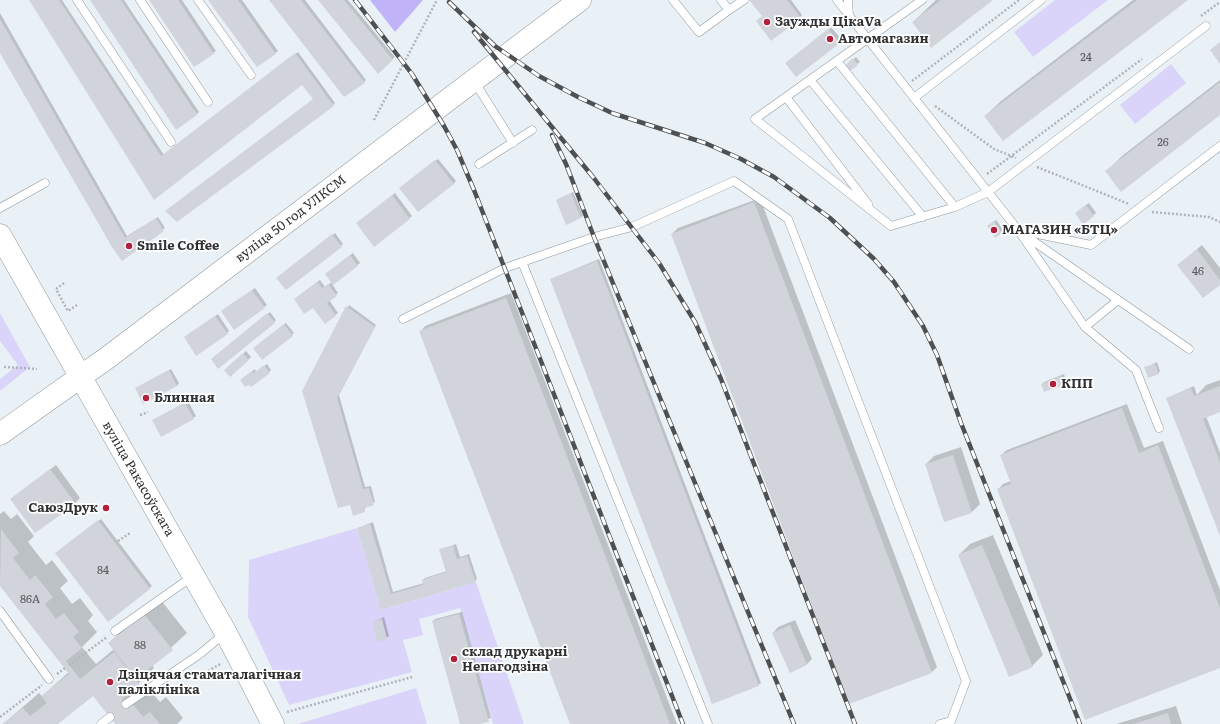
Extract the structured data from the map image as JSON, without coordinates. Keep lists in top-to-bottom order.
{
  "streets": {
    "main road": ["вуліца 50 год УЛКСМ", "вуліца Ракасоўскага"]
  },
  "crossings": [
    ["вуліца 50 год УЛКСМ", "вуліца Ракасоўскага"]
  ],
  "places": [
    "Заужды ЦікаVа",
    "Автомагазин",
    "МАГАЗИН «БТЦ»",
    "Smile Coffee",
    "КПП",
    "Блинная",
    "СаюзДрук",
    "склад друкарні Непагодзіна",
    "Дзіцячая стаматалагічная паліклініка"
  ],
  "house_numbers": [
    "24",
    "26",
    "46",
    "84",
    "86А",
    "88"
  ]
}
